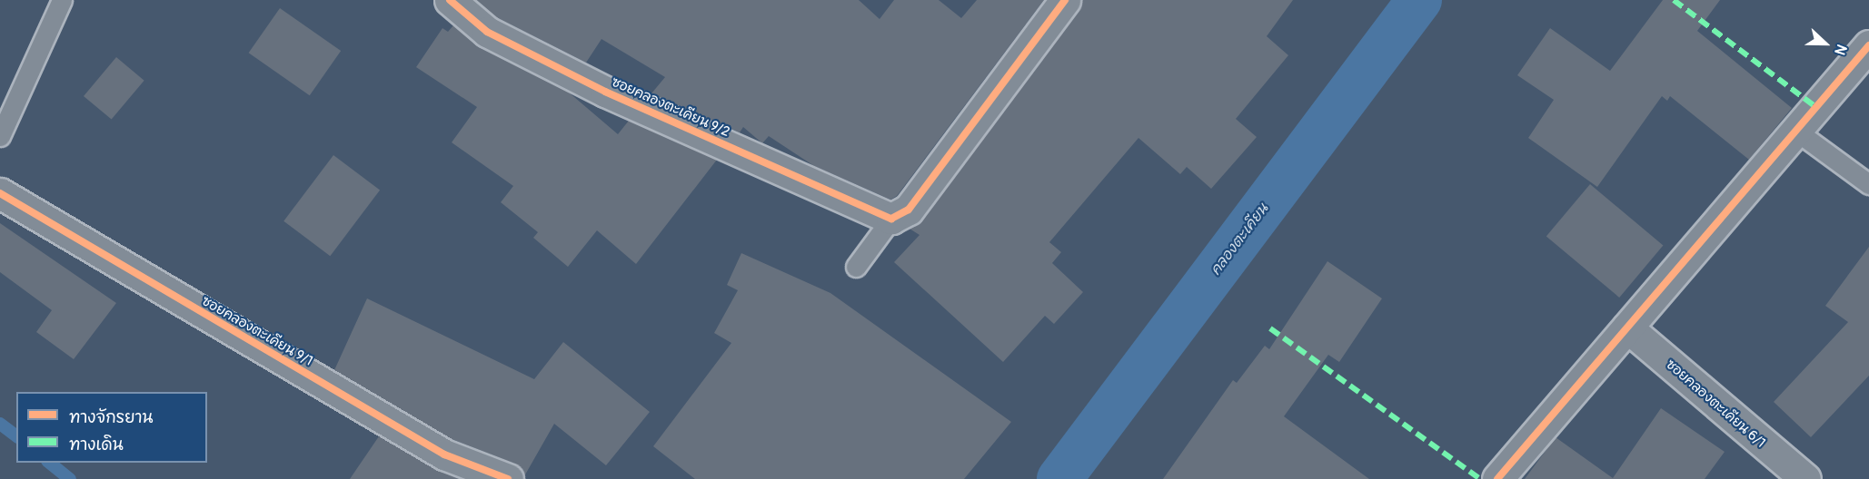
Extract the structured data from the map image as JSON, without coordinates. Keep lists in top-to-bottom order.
{
  "streets": {
    "street": ["ซอยคลองตะเคียน 9/2", "ซอยคลองตะเคียน 9/1", "ซอยคลองตะเคียน 6/1"]
  },
  "water": ["คลองตะเคียน"],
  "legend": ["ทางจักรยาน", "ทางเดิน"],
  "north": "right"
}
